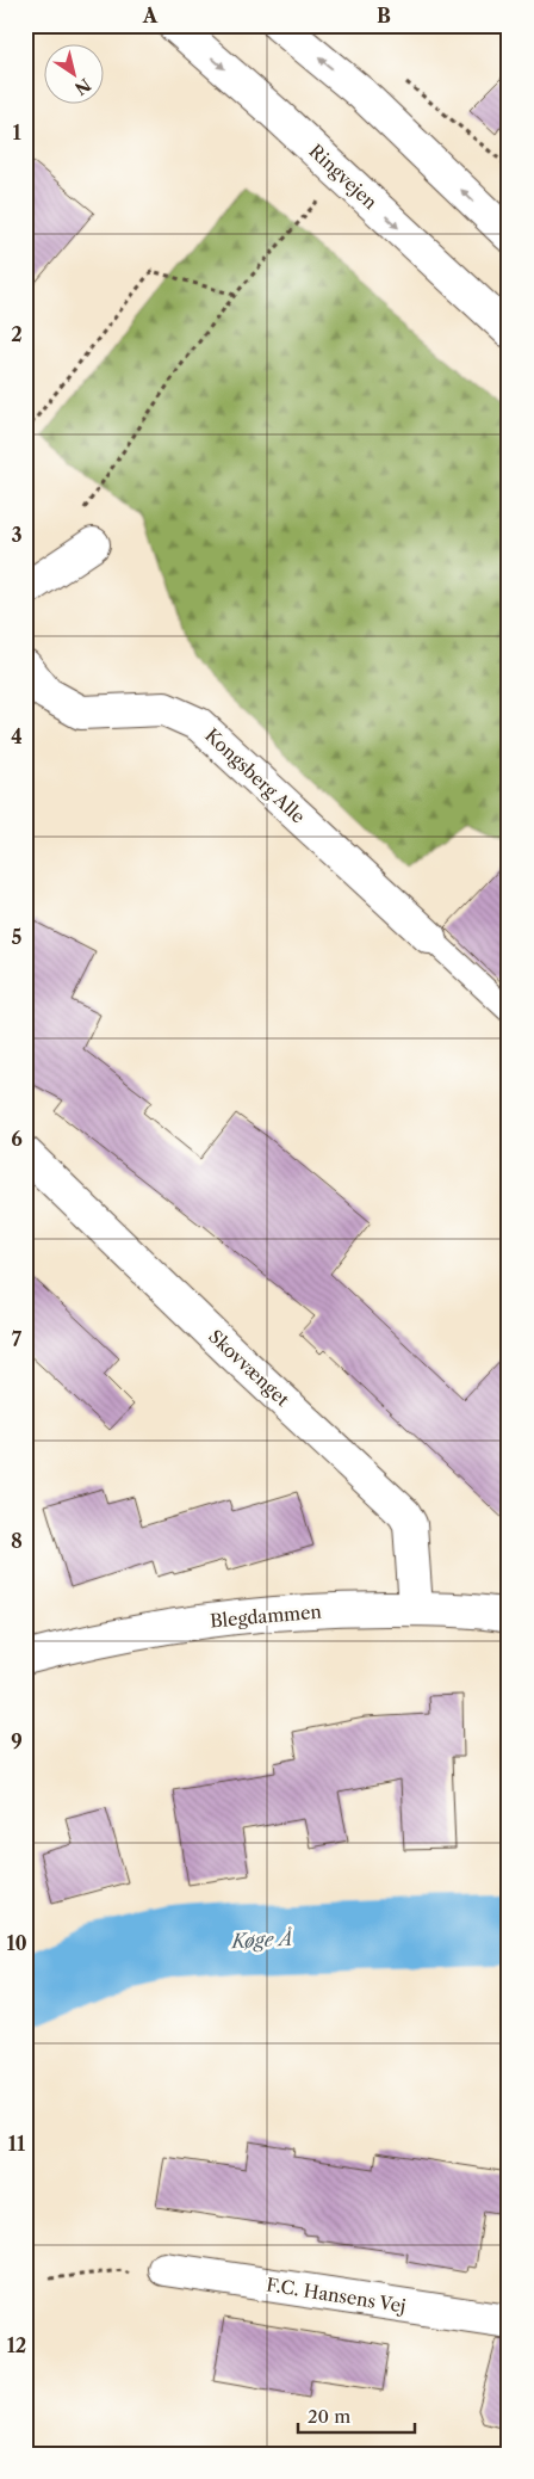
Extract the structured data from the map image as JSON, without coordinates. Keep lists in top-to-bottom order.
{
  "streets": {
    "street": [
      "Ringvejen",
      "Kongsberg Alle",
      "Skovvænget",
      "Blegdammen",
      "F.C. Hansens Vej"
    ]
  },
  "crossings": [
    ["Skovvænget", "Blegdammen"]
  ],
  "water": ["Køge Å"],
  "scale_bar": "20 m",
  "north": "bottom right",
  "grid": {
    "columns": ["A", "B"],
    "rows": [
      "1",
      "2",
      "3",
      "4",
      "5",
      "6",
      "7",
      "8",
      "9",
      "10",
      "11",
      "12"
    ]
  }
}
